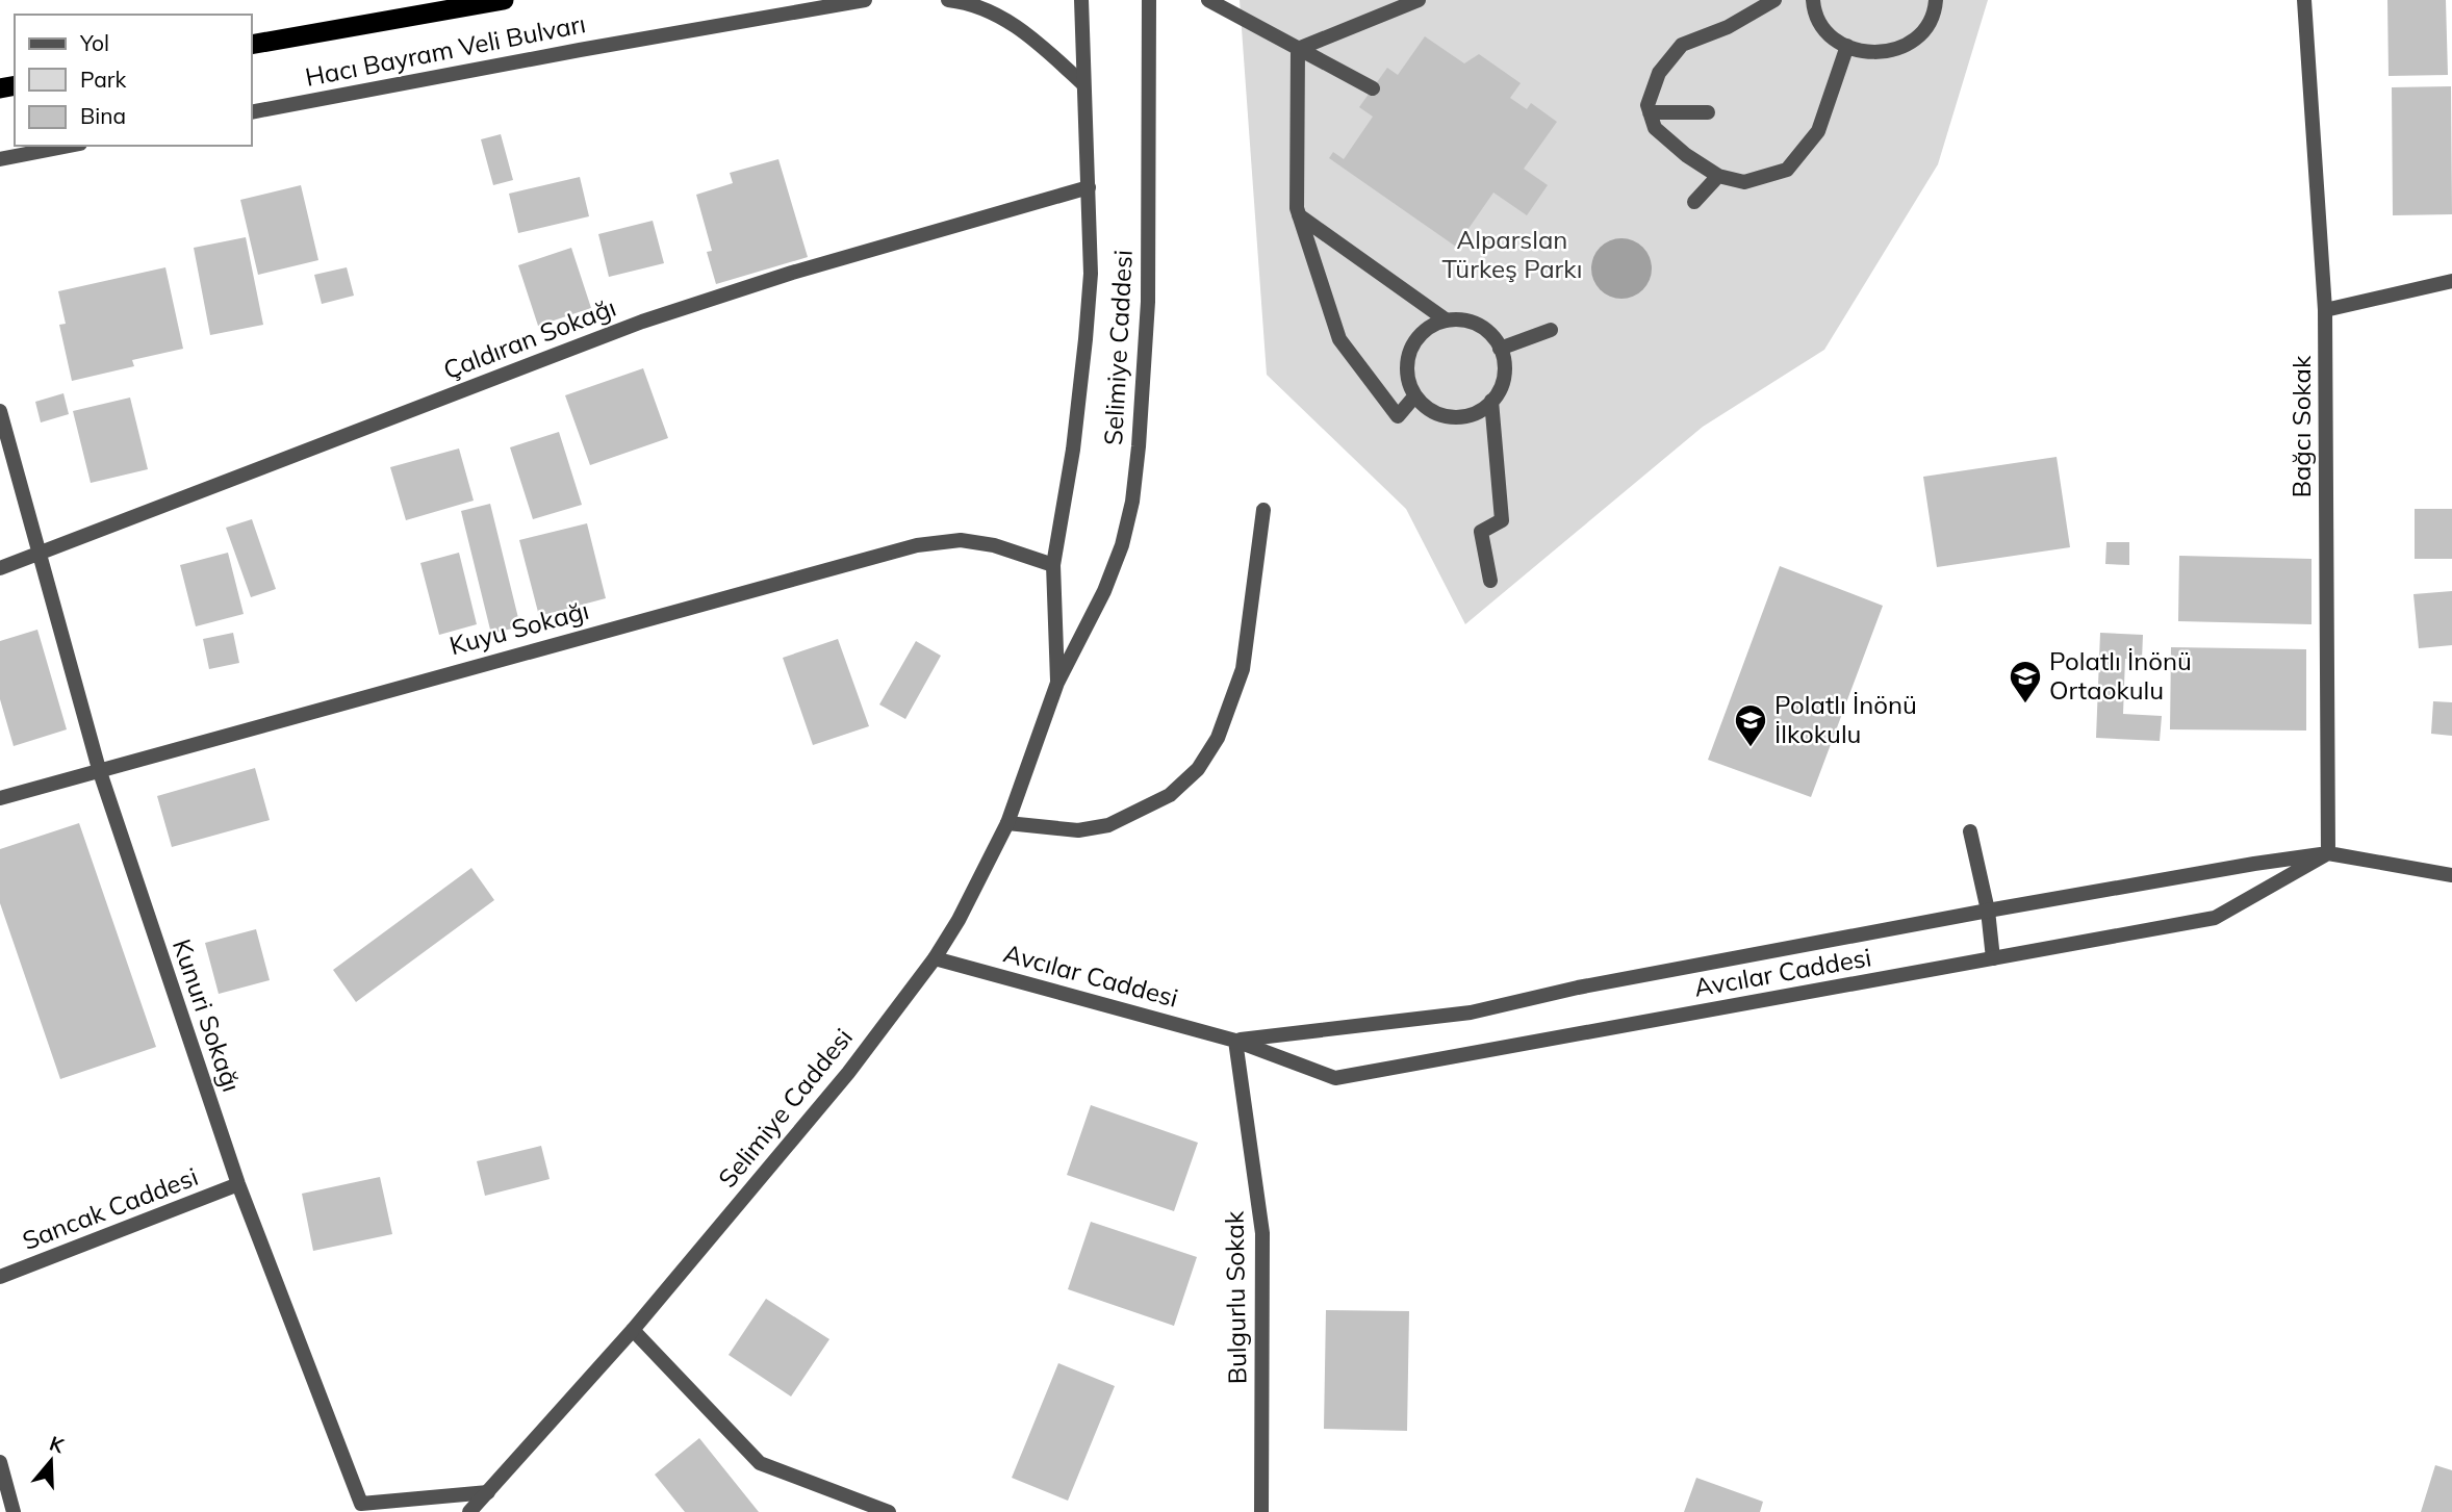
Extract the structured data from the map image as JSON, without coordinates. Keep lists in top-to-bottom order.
{
  "streets": {
    "street": [
      "Hacı Bayram Veli Bulvarı",
      "Çaldıran Sokağı",
      "Selimiye Caddesi",
      "Bağcı Sokak",
      "Kuyu Sokağı",
      "Avcılar Caddesi",
      "Kunuri Sokağı",
      "Sancak Caddesi",
      "Bulgurlu Sokak"
    ]
  },
  "crossings": [
    ["Çaldıran Sokağı", "Selimiye Caddesi"],
    ["Çaldıran Sokağı", "Kunuri Sokağı"],
    ["Selimiye Caddesi", "Kuyu Sokağı"],
    ["Selimiye Caddesi", "Avcılar Caddesi"],
    ["Bağcı Sokak", "Avcılar Caddesi"],
    ["Kuyu Sokağı", "Kunuri Sokağı"],
    ["Avcılar Caddesi", "Bulgurlu Sokak"],
    ["Kunuri Sokağı", "Sancak Caddesi"]
  ],
  "parks": ["Alparslan Türkeş Parkı"],
  "places": {
    "school or university": ["Polatlı İnönü Ortaokulu", "Polatlı İnönü İlkokulu"]
  },
  "legend": ["Yol", "Park", "Bina"],
  "north": "top"
}
